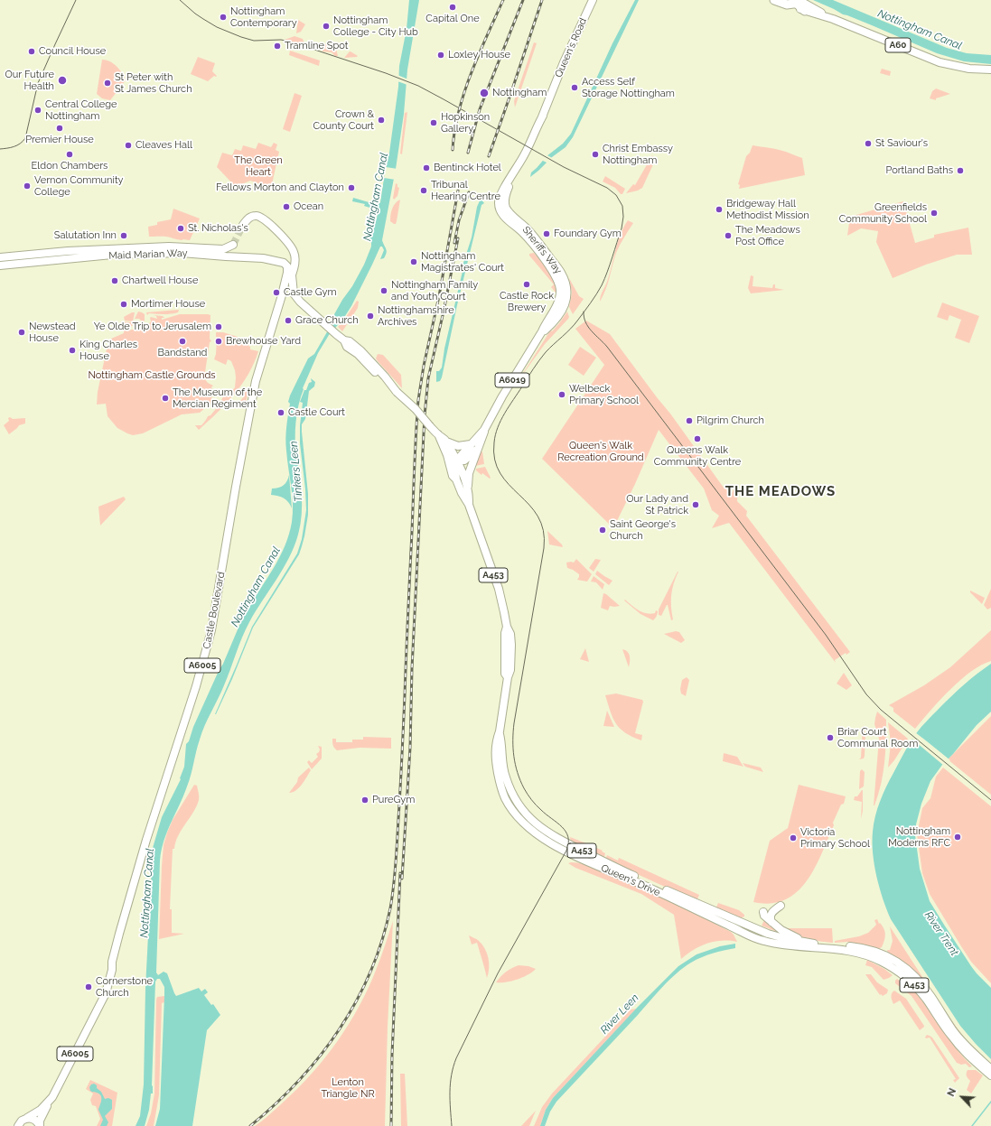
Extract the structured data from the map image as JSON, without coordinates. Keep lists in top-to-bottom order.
{
  "streets": {
    "highway": ["A60"],
    "main road": [
      "Queen's Road",
      "Sheriffs Way",
      "Maid Marian Way",
      "A6019",
      "A453",
      "Castle Boulevard",
      "A6005",
      "Queen's Drive"
    ]
  },
  "crossings": [
    ["Queen's Road", "Sheriffs Way"],
    ["Sheriffs Way", "A6019"],
    ["Maid Marian Way", "Castle Boulevard"],
    ["A6019", "Queen's Drive"],
    ["A453", "Queen's Drive"]
  ],
  "districts": ["THE MEADOWS"],
  "water": [
    "Nottingham Canal",
    "Tinkers Leen",
    "River Trent",
    "River Leen"
  ],
  "parks": [
    "The Green Heart",
    "Nottingham Castle Grounds",
    "Queen's Walk Recreation Ground",
    "Lenton Triangle NR"
  ],
  "places": [
    "Capital One",
    "Nottingham Contemporary",
    "Nottingham College - City Hub",
    "Tramline Spot",
    "Council House",
    "Loxley House",
    "Our Future Health",
    "St Peter with St James Church",
    "Access Self Storage Nottingham",
    "Nottingham",
    "Central College Nottingham",
    "Crown & County Court",
    "Hopkinson Gallery",
    "Premier House",
    "St Saviour's",
    "Cleaves Hall",
    "Eldon Chambers",
    "Christ Embassy Nottingham",
    "Bentinck Hotel",
    "Portland Baths",
    "Vernon Community College",
    "Fellows Morton and Clayton",
    "Tribunal Hearing Centre",
    "Ocean",
    "Bridgeway Hall Methodist Mission",
    "Greenfields Community School",
    "St. Nicholas's",
    "Foundary Gym",
    "Salutation Inn",
    "The Meadows Post Office",
    "Nottingham Magistrates' Court",
    "Chartwell House",
    "Castle Rock Brewery",
    "Nottingham Family and Youth Court",
    "Castle Gym",
    "Mortimer House",
    "Nottinghamshire Archives",
    "Grace Church",
    "Ye Olde Trip to Jerusalem",
    "Newstead House",
    "Bandstand",
    "Brewhouse Yard",
    "King Charles House",
    "Welbeck Primary School",
    "The Museum of the Mercian Regiment",
    "Castle Court",
    "Pilgrim Church",
    "Queens Walk Community Centre",
    "Our Lady and St Patrick",
    "Saint George's Church",
    "Briar Court Communal Room",
    "PureGym",
    "Nottingham Moderns RFC",
    "Victoria Primary School",
    "Cornerstone Church"
  ],
  "north": "top left"
}
